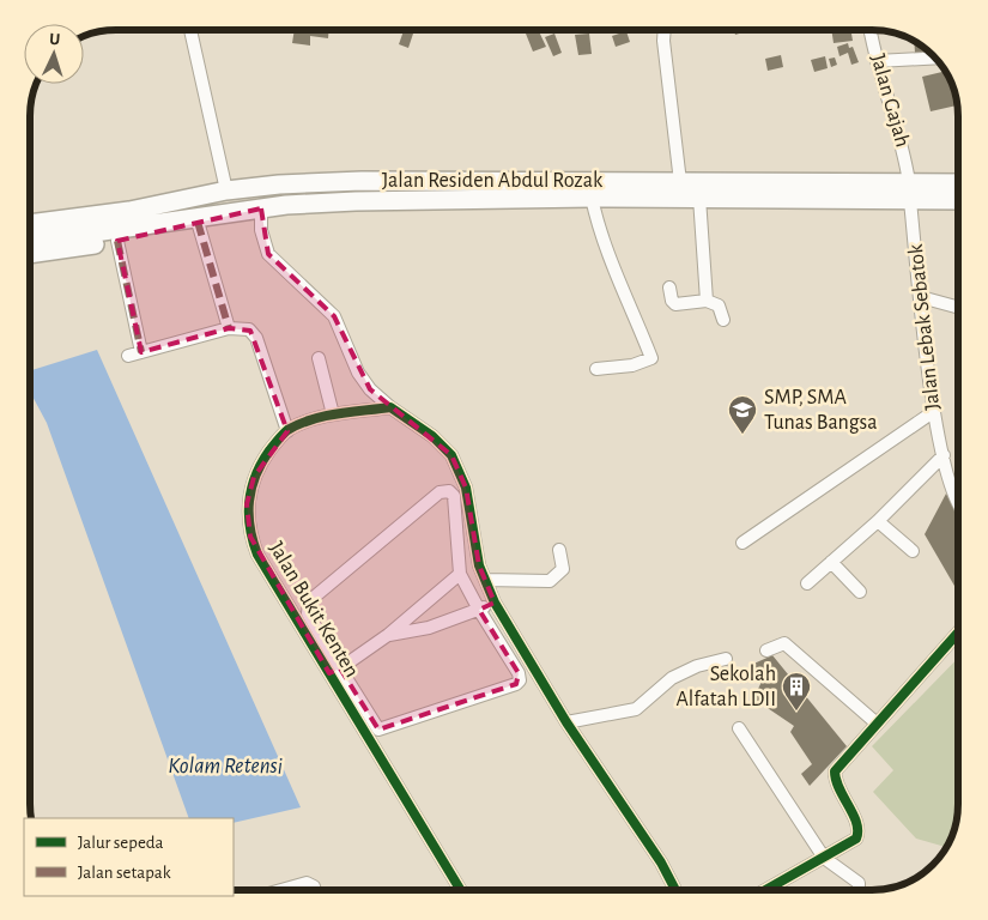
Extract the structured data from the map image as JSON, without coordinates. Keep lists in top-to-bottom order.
{
  "streets": {
    "highway": ["Jalan Residen Abdul Rozak"],
    "street": ["Jalan Gajah", "Jalan Lebak Sebatok", "Jalan Bukit Kenten"]
  },
  "crossings": [
    ["Jalan Gajah", "Jalan Residen Abdul Rozak"],
    ["Jalan Residen Abdul Rozak", "Jalan Lebak Sebatok"]
  ],
  "water": ["Kolam Retensi"],
  "places": {
    "school or university": ["SMP, SMA Tunas Bangsa"],
    "building": ["Sekolah Alfatah LDII"]
  },
  "legend": ["Jalur sepeda", "Jalan setapak"],
  "north": "top"
}
